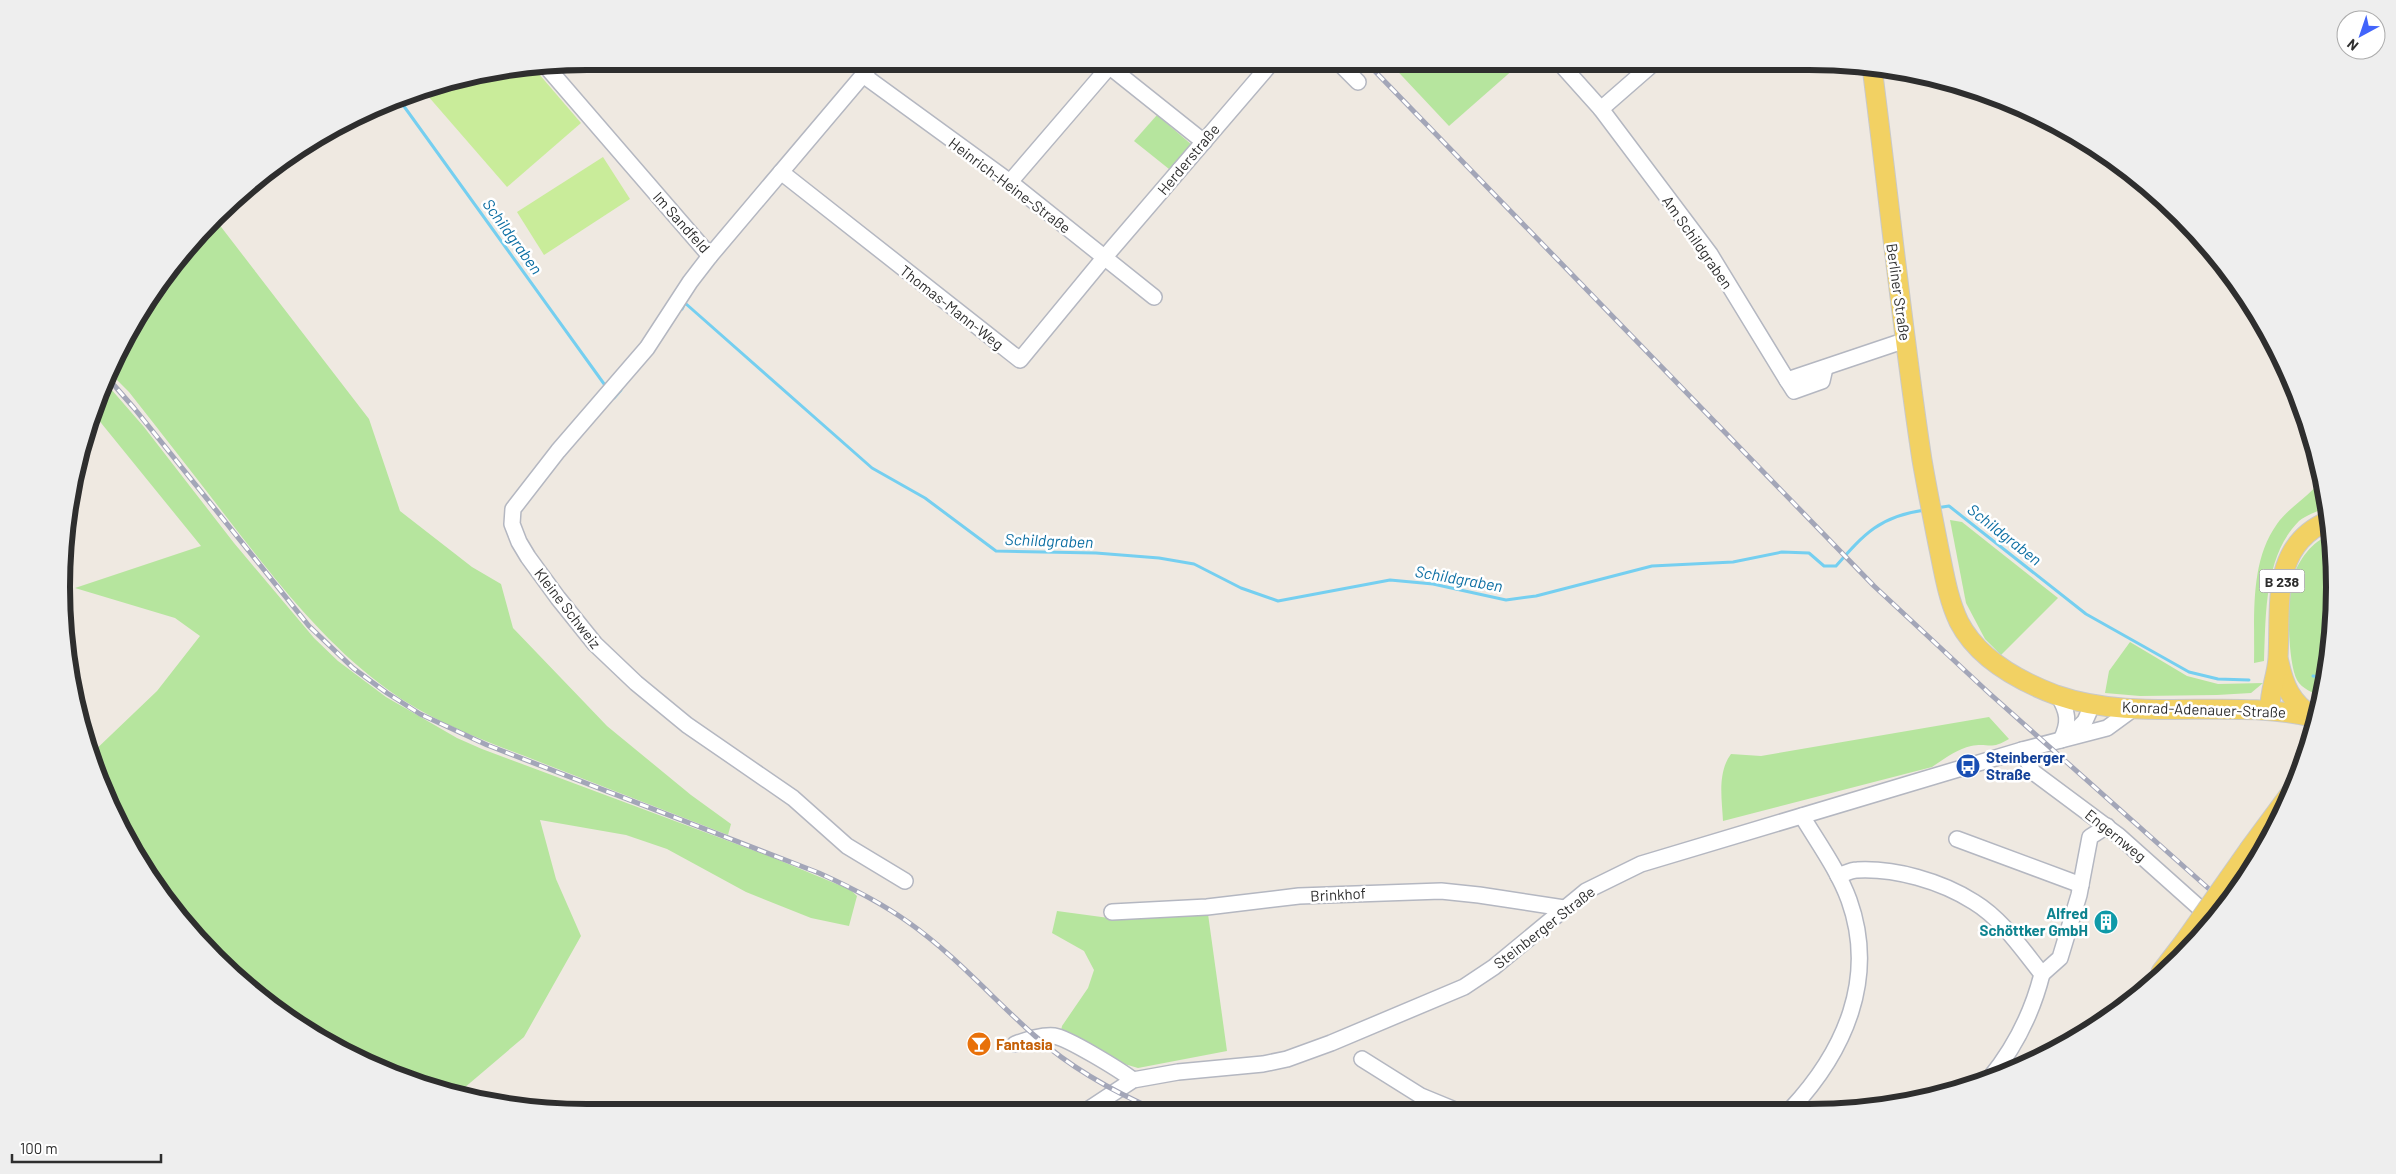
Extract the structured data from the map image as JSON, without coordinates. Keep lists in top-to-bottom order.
{
  "streets": {
    "main road": ["Berliner Straße", "B 238", "Konrad-Adenauer-Straße"],
    "street": [
      "Herderstraße",
      "Heinrich-Heine-Straße",
      "Im Sandfeld",
      "Am Schildgraben",
      "Thomas-Mann-Weg",
      "Kleine Schweiz",
      "Engernweg",
      "Brinkhof",
      "Steinberger Straße"
    ]
  },
  "crossings": [
    ["Herderstraße", "Heinrich-Heine-Straße"],
    ["Herderstraße", "Thomas-Mann-Weg"],
    ["Heinrich-Heine-Straße", "Im Sandfeld"],
    ["Heinrich-Heine-Straße", "Thomas-Mann-Weg"],
    ["Im Sandfeld", "Thomas-Mann-Weg"],
    ["Im Sandfeld", "Kleine Schweiz"],
    ["Am Schildgraben", "Berliner Straße"],
    ["Berliner Straße", "Konrad-Adenauer-Straße"],
    ["B 238", "Konrad-Adenauer-Straße"],
    ["Konrad-Adenauer-Straße", "Steinberger Straße"],
    ["Engernweg", "Steinberger Straße"],
    ["Brinkhof", "Steinberger Straße"]
  ],
  "water": ["Schildgraben"],
  "places": {
    "bus stop": ["Steinberger Straße"],
    "building": ["Alfred Schöttker GmbH"],
    "bar": ["Fantasia"]
  },
  "scale_bar": "100 m",
  "north": "bottom left"
}
